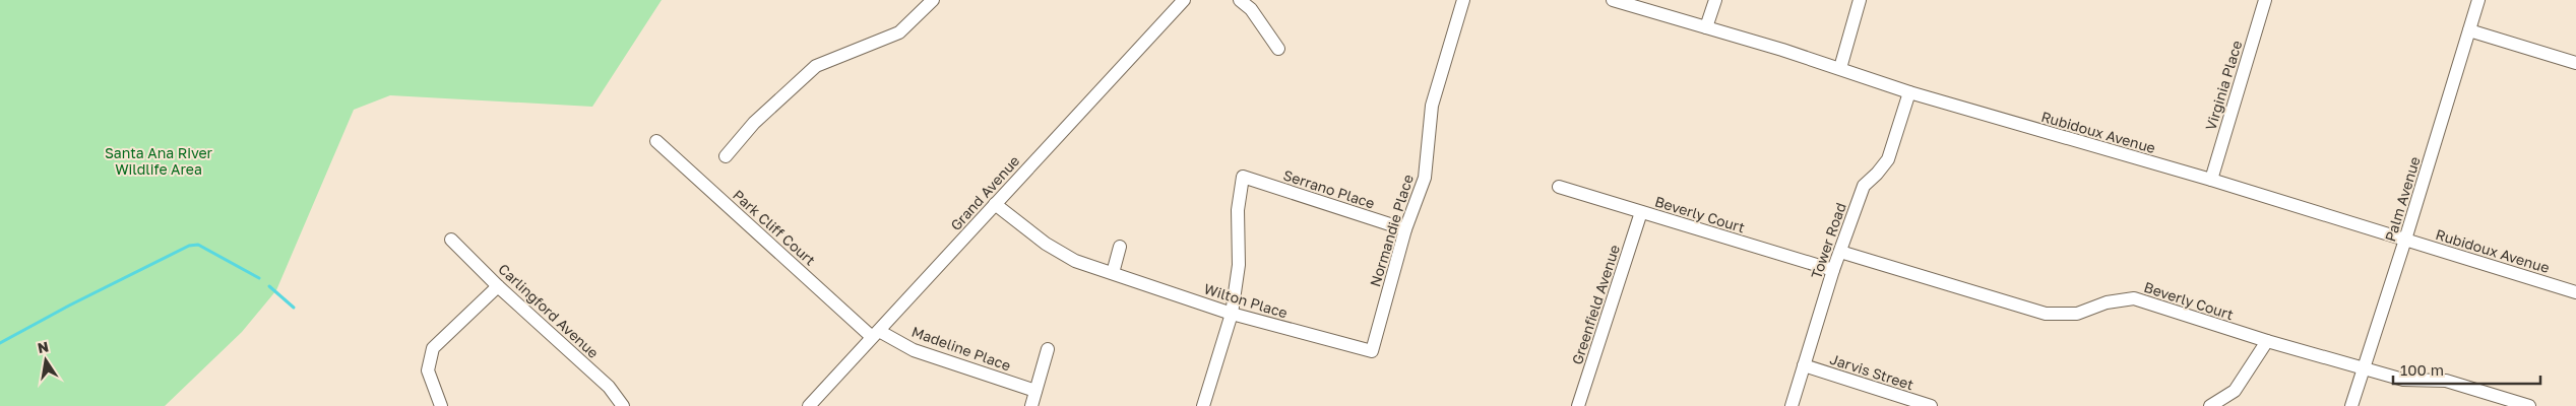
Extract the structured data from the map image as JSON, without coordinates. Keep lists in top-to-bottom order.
{
  "streets": {
    "street": [
      "Virginia Place",
      "Rubidoux Avenue",
      "Serrano Place",
      "Grand Avenue",
      "Palm Avenue",
      "Beverly Court",
      "Park Cliff Court",
      "Normandie Place",
      "Tower Road",
      "Wilton Place",
      "Greenfield Avenue",
      "Carlingford Avenue",
      "Madeline Place",
      "Jarvis Street"
    ]
  },
  "crossings": [
    ["Virginia Place", "Rubidoux Avenue"],
    ["Rubidoux Avenue", "Palm Avenue"],
    ["Rubidoux Avenue", "Tower Road"],
    ["Serrano Place", "Normandie Place"],
    ["Serrano Place", "Wilton Place"],
    ["Grand Avenue", "Park Cliff Court"],
    ["Grand Avenue", "Wilton Place"],
    ["Grand Avenue", "Madeline Place"],
    ["Palm Avenue", "Beverly Court"],
    ["Beverly Court", "Tower Road"],
    ["Beverly Court", "Greenfield Avenue"],
    ["Park Cliff Court", "Madeline Place"],
    ["Normandie Place", "Wilton Place"],
    ["Tower Road", "Jarvis Street"]
  ],
  "parks": ["Santa Ana River Wildlife Area"],
  "scale_bar": "100 m",
  "north": "top"
}
